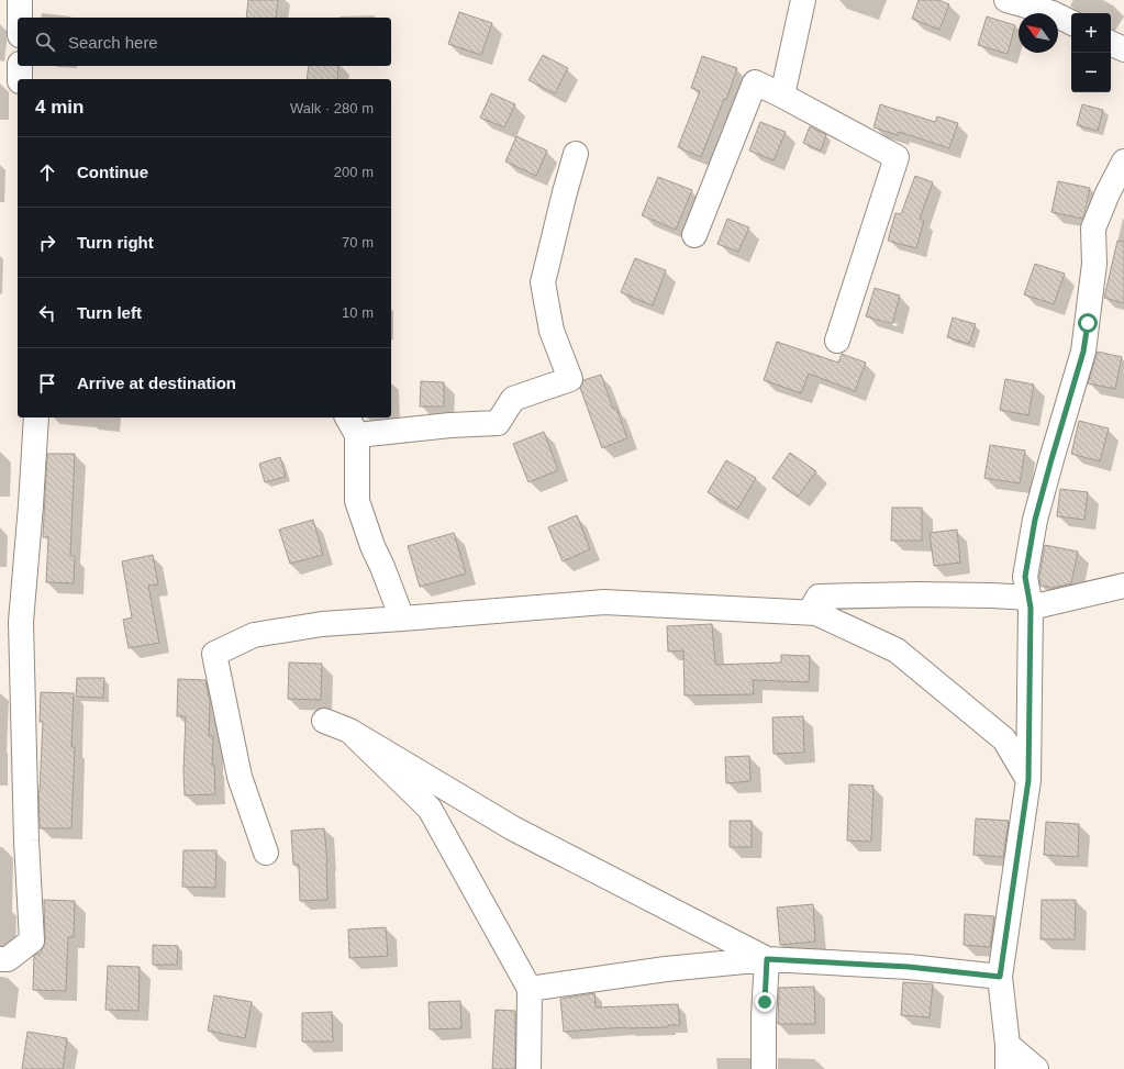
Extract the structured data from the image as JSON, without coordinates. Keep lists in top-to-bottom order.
{
  "north": "top left",
  "page": {
    "map_buttons": ["+", "−"],
    "search": "Search here",
    "heading": ["4 min", "Walk · 280 m"],
    "list": [
      ["Continue", "200 m"],
      ["Turn right", "70 m"],
      ["Turn left", "10 m"],
      "Arrive at destination"
    ]
  }
}
